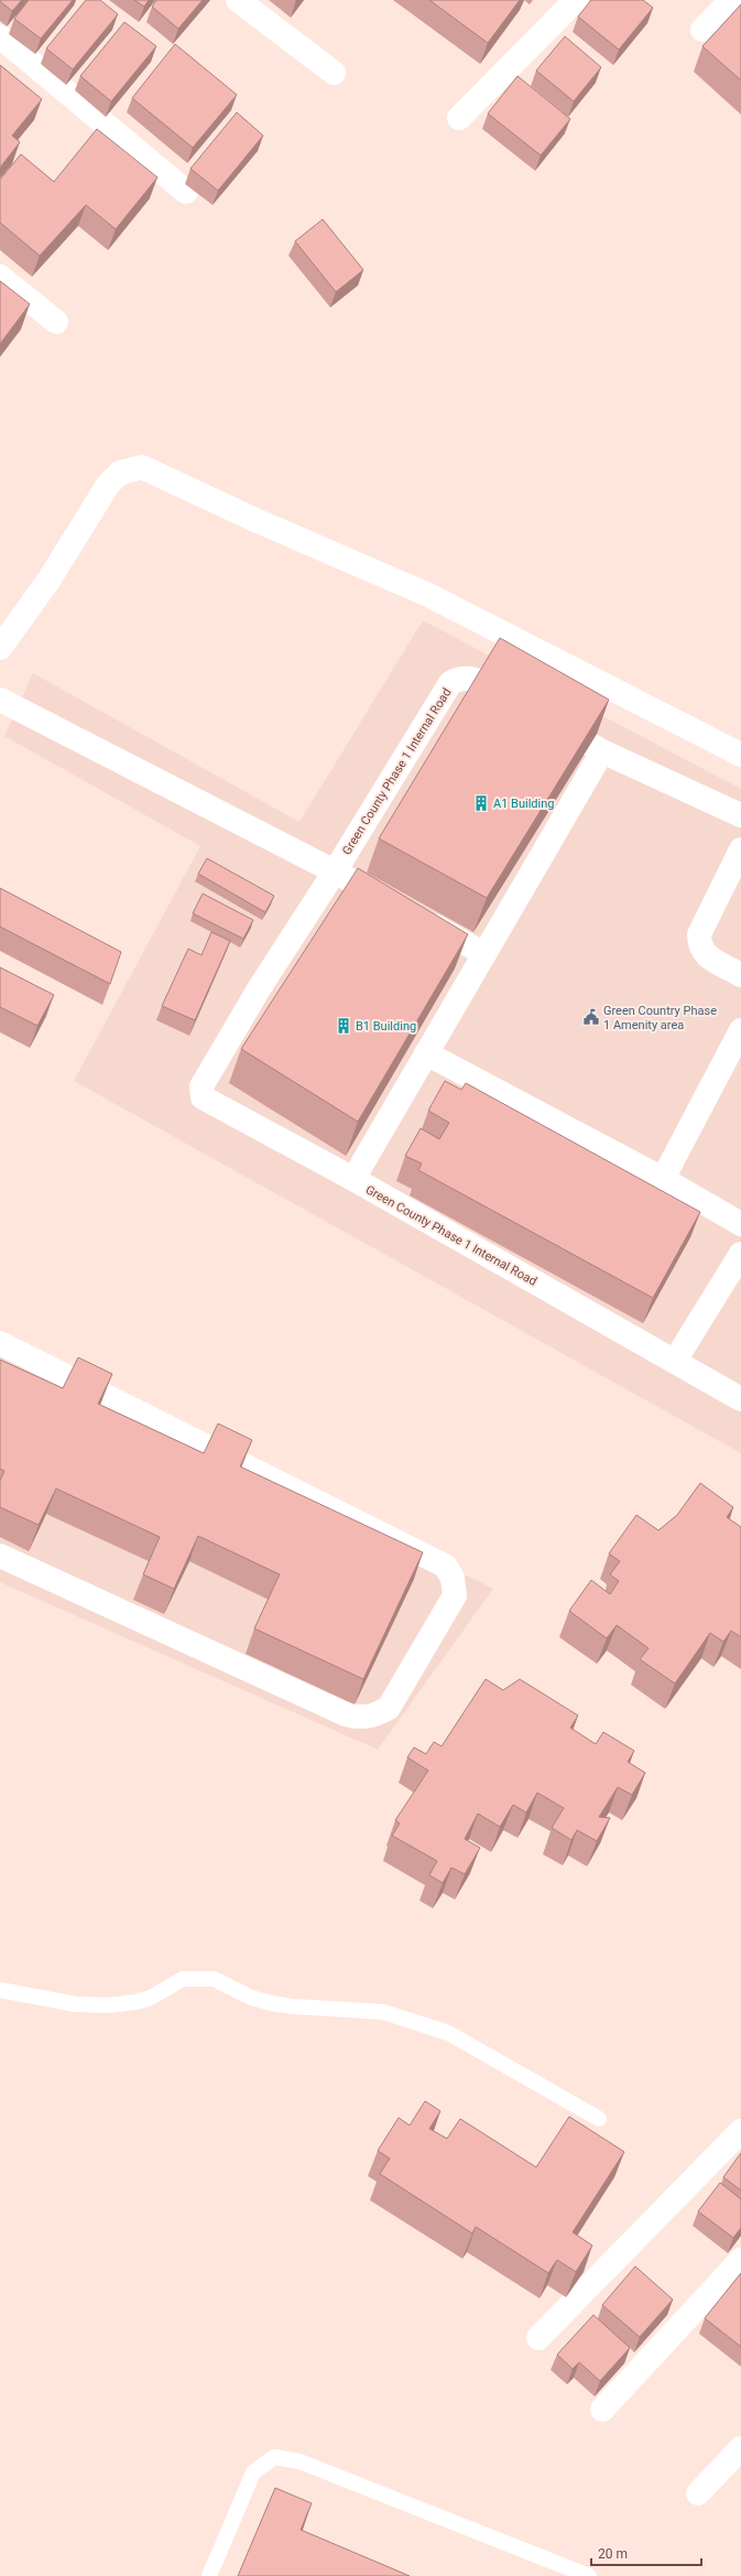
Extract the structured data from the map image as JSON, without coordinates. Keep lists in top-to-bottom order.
{
  "streets": {
    "street": ["Green County Phase 1 Internal Road"]
  },
  "places": {
    "building": ["A1 Building", "B1 Building"],
    "public building": ["Green Country Phase 1 Amenity area"]
  },
  "scale_bar": "20 m"
}
